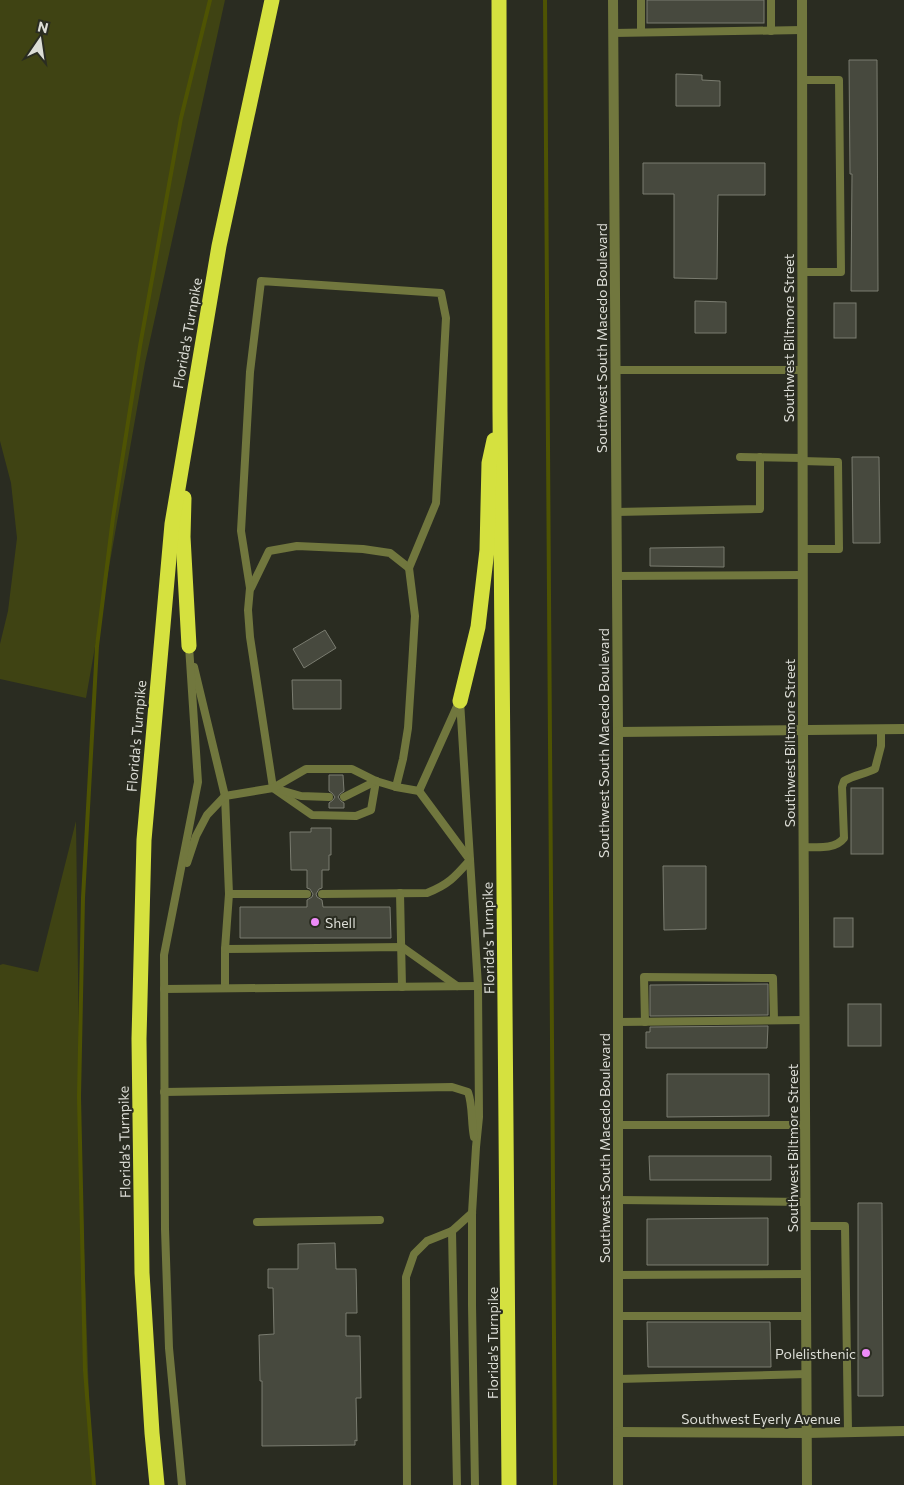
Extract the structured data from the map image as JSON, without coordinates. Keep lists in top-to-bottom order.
{
  "streets": {
    "highway": ["Florida's Turnpike"],
    "street": ["Southwest South Macedo Boulevard", "Southwest Biltmore Street", "Southwest Eyerly Avenue"]
  },
  "crossings": [
    ["Southwest South Macedo Boulevard", "Southwest Eyerly Avenue"],
    ["Southwest Biltmore Street", "Southwest Eyerly Avenue"]
  ],
  "places": ["Shell", "Polelisthenic"],
  "north": "top"
}
